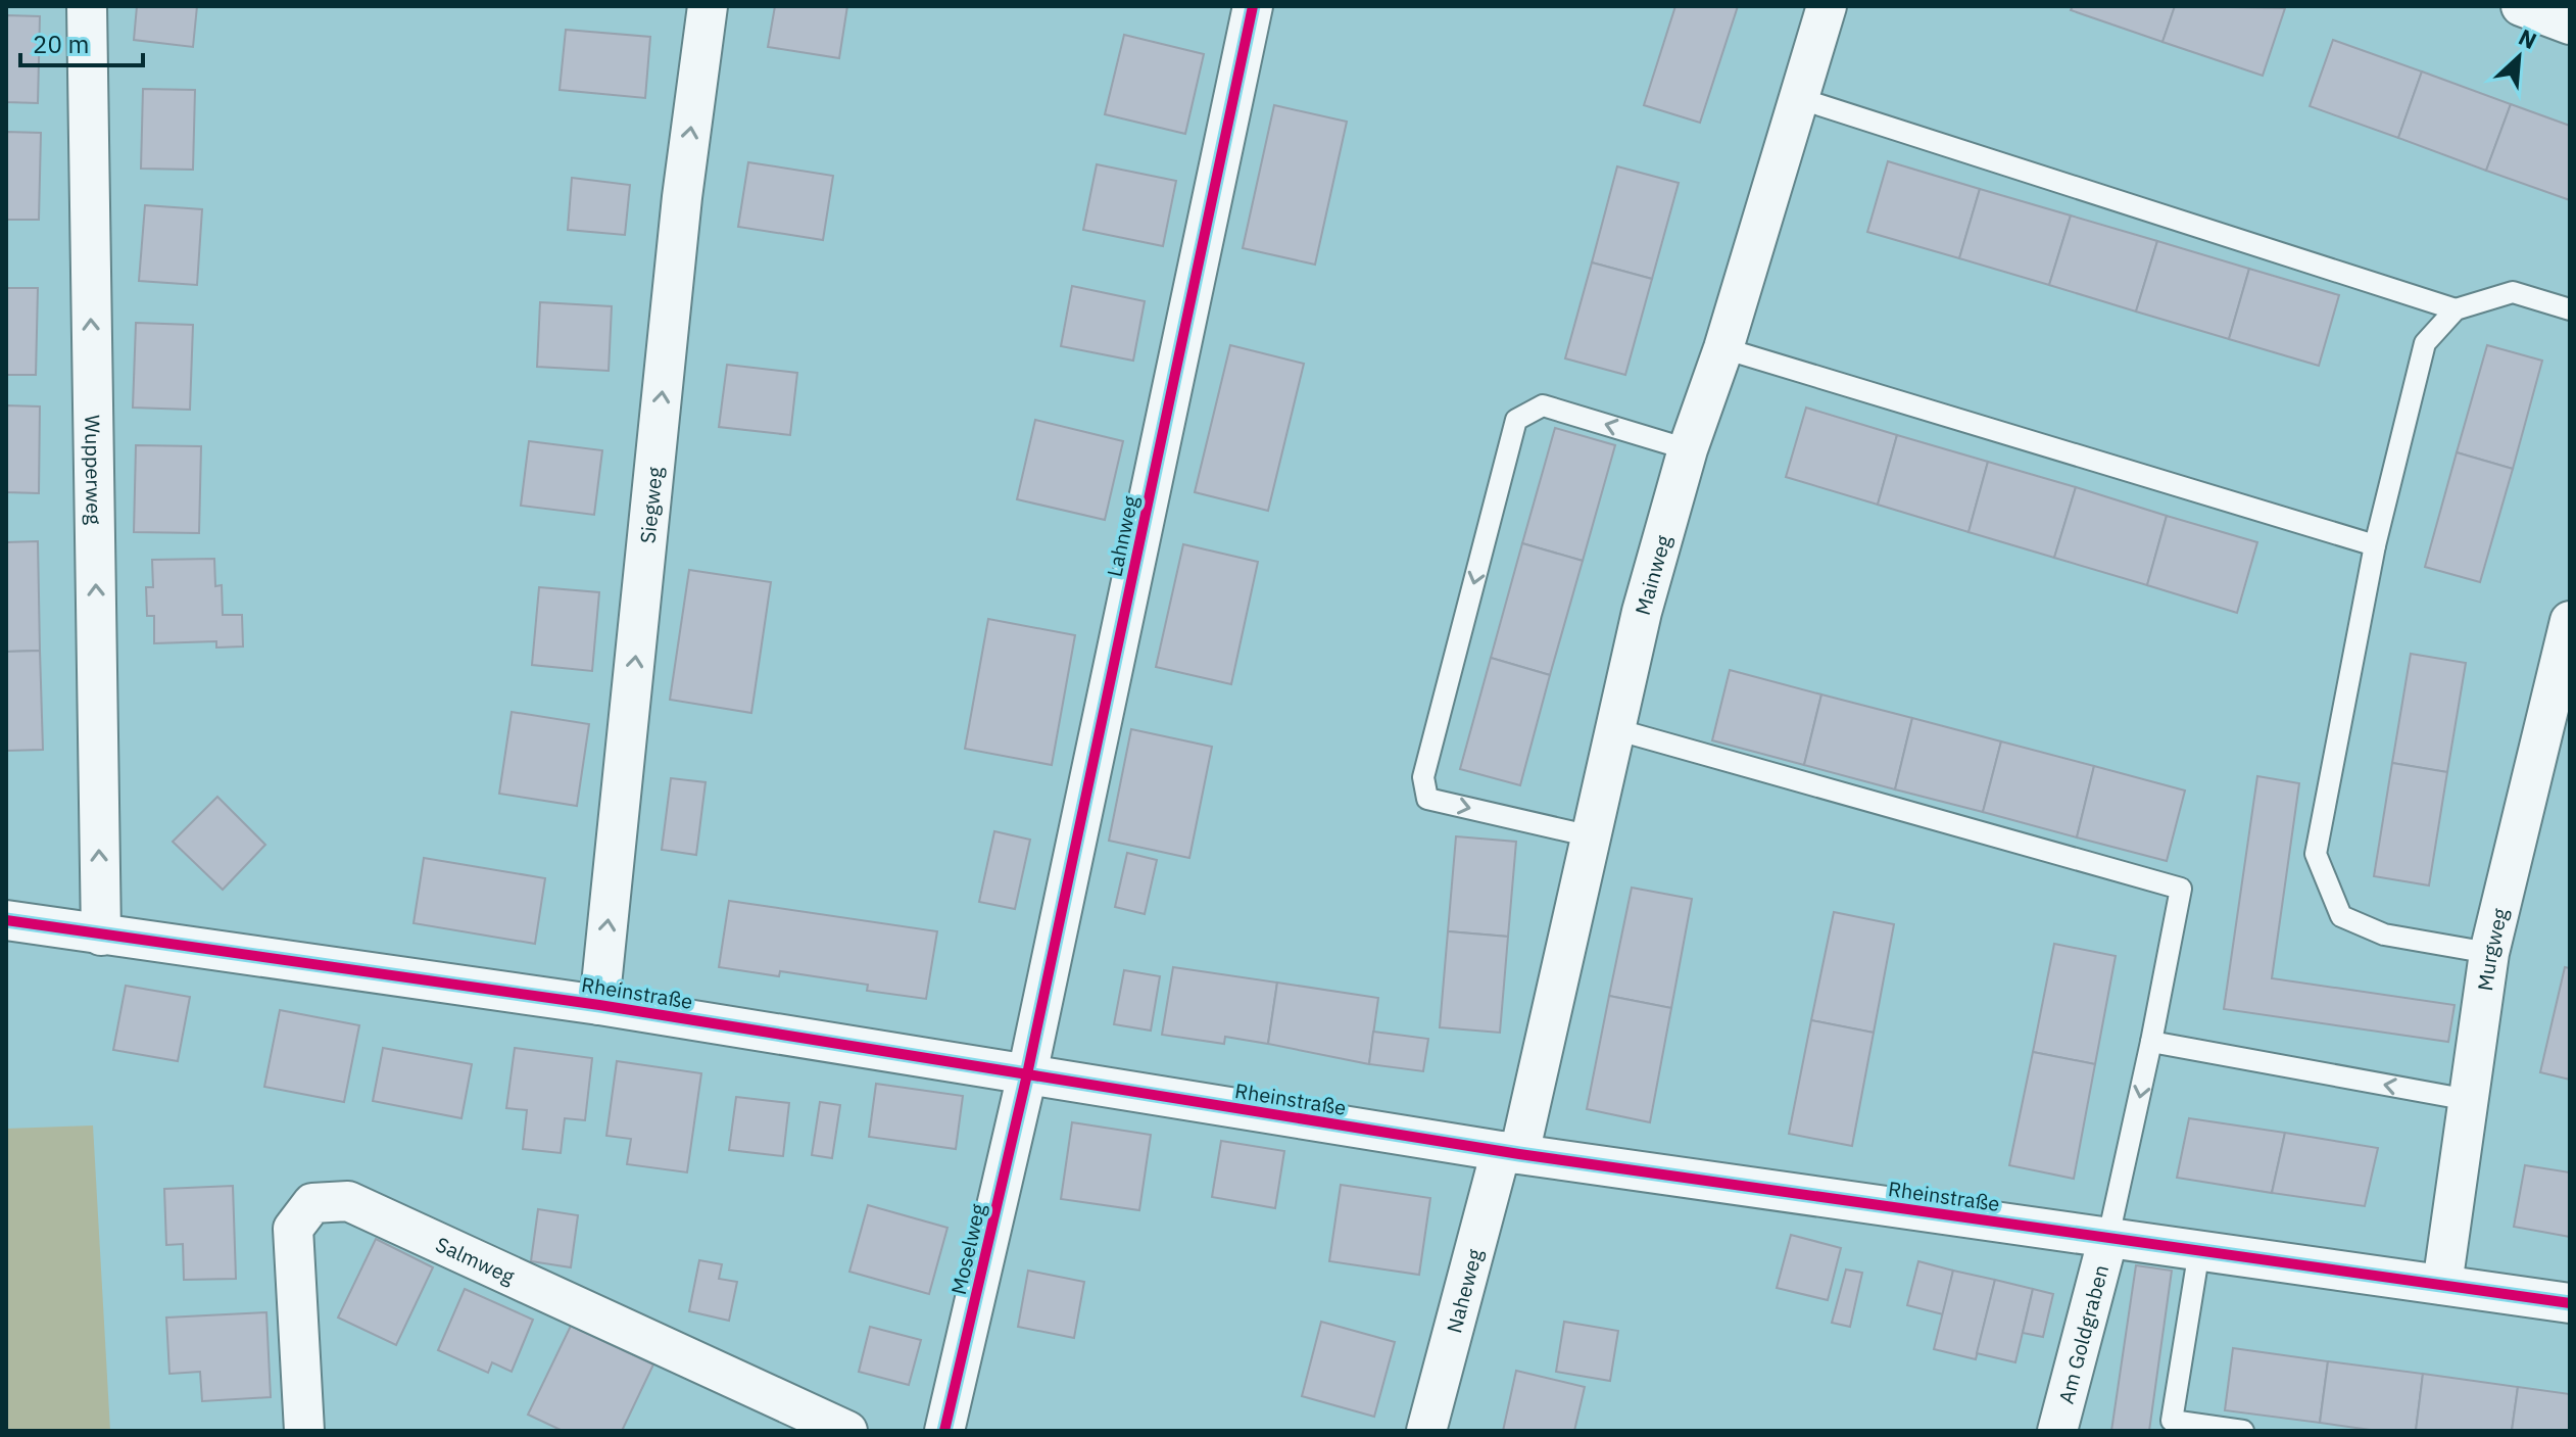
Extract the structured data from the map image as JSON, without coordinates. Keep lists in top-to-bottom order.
{
  "streets": {
    "street": [
      "Wupperweg",
      "Siegweg",
      "Lahnweg",
      "Mainweg",
      "Murgweg",
      "Rheinstraße",
      "Moselweg",
      "Salmweg",
      "Naheweg",
      "Am Goldgraben"
    ]
  },
  "crossings": [
    ["Wupperweg", "Rheinstraße"],
    ["Siegweg", "Rheinstraße"],
    ["Lahnweg", "Rheinstraße"],
    ["Lahnweg", "Moselweg"],
    ["Mainweg", "Rheinstraße"],
    ["Mainweg", "Naheweg"],
    ["Murgweg", "Rheinstraße"],
    ["Rheinstraße", "Moselweg"],
    ["Rheinstraße", "Naheweg"],
    ["Rheinstraße", "Am Goldgraben"]
  ],
  "one_way": ["Wupperweg", "Siegweg"],
  "scale_bar": "20 m",
  "north": "top right"
}
